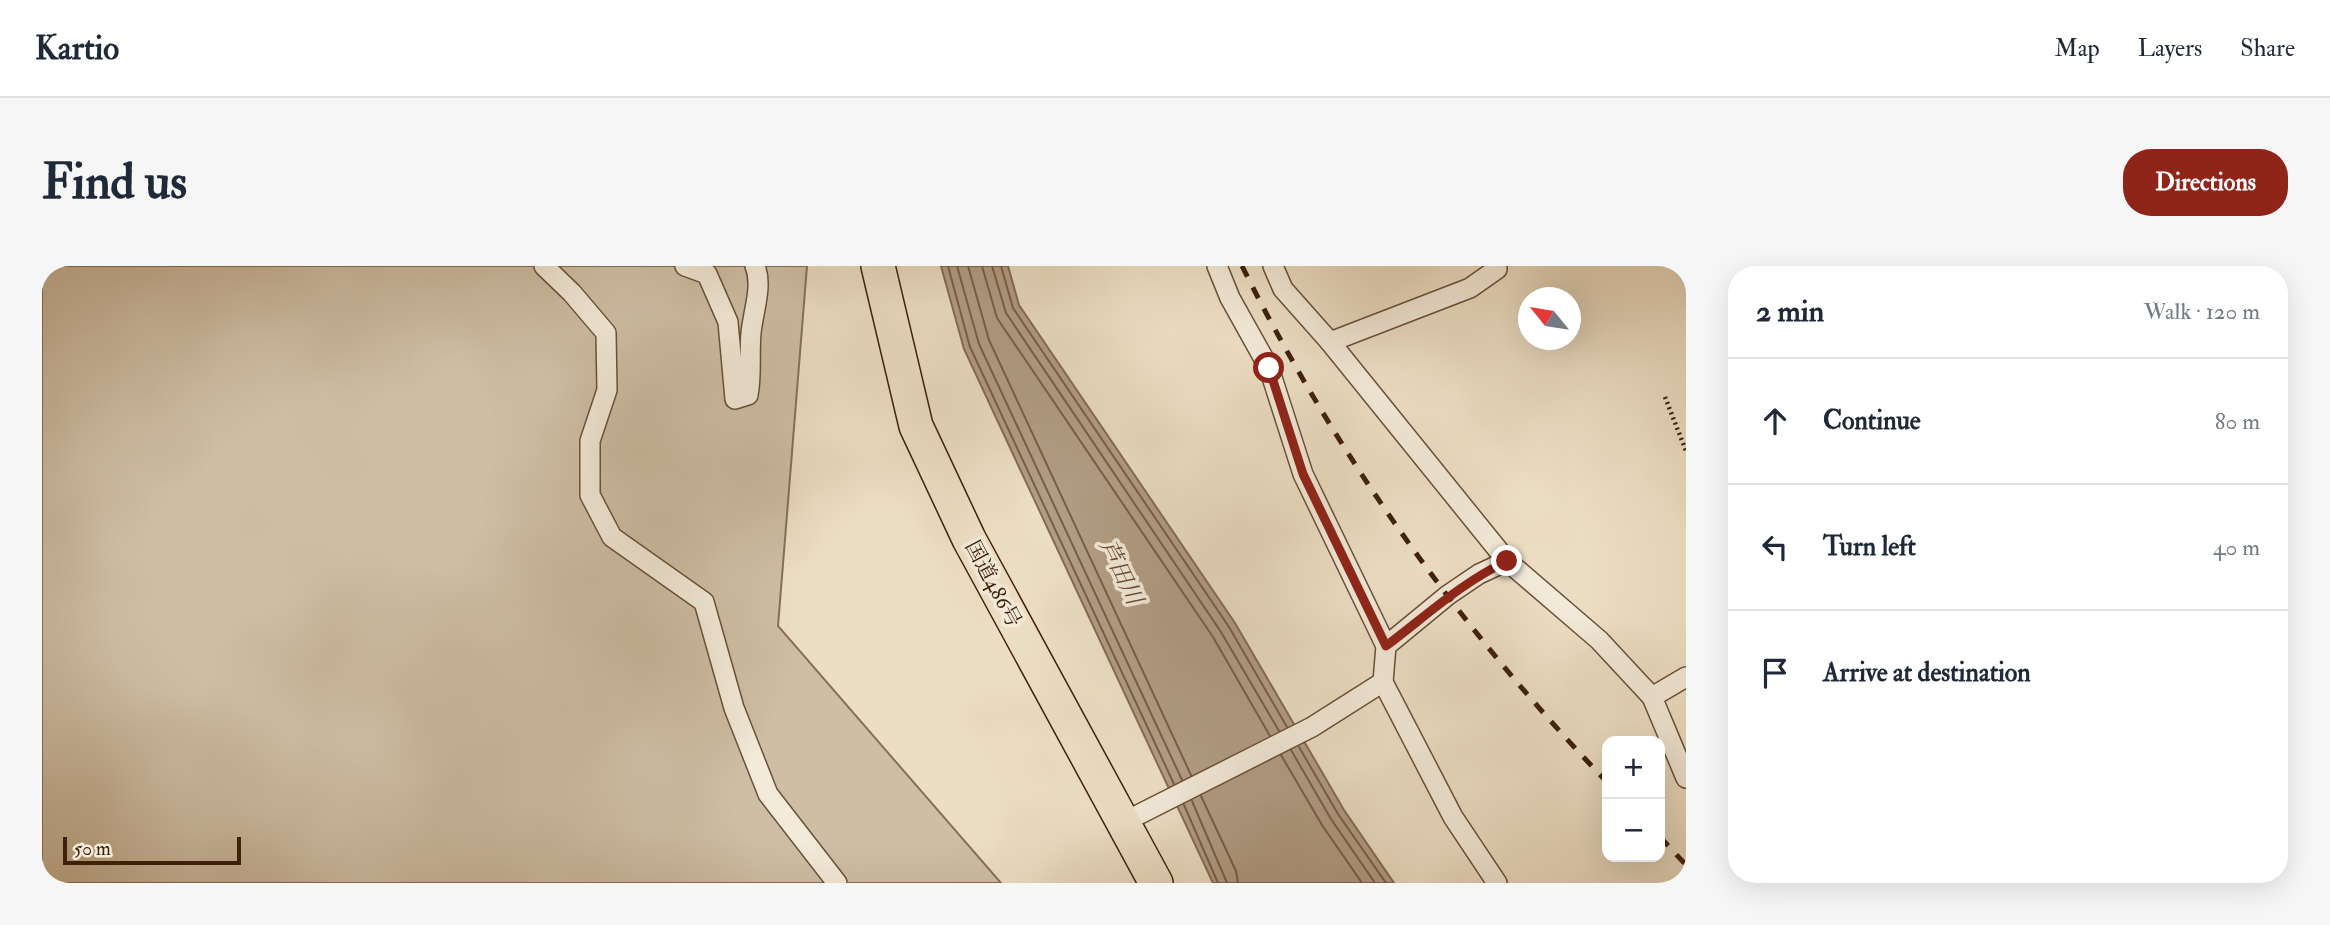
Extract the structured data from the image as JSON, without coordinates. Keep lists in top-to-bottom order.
{
  "streets": {
    "highway": ["国道486号"]
  },
  "water": ["芦田川"],
  "scale_bar": "50 m",
  "north": "top left",
  "page": {
    "header": "Kartio",
    "nav": ["Map", "Layers", "Share"],
    "buttons": "Directions",
    "title": "Find us",
    "heading": ["2 min", "Walk · 120 m"],
    "list": [
      ["Continue", "80 m"],
      ["Turn left", "40 m"],
      "Arrive at destination"
    ],
    "map_buttons": ["+", "−"],
    "scale": "50 m"
  }
}
